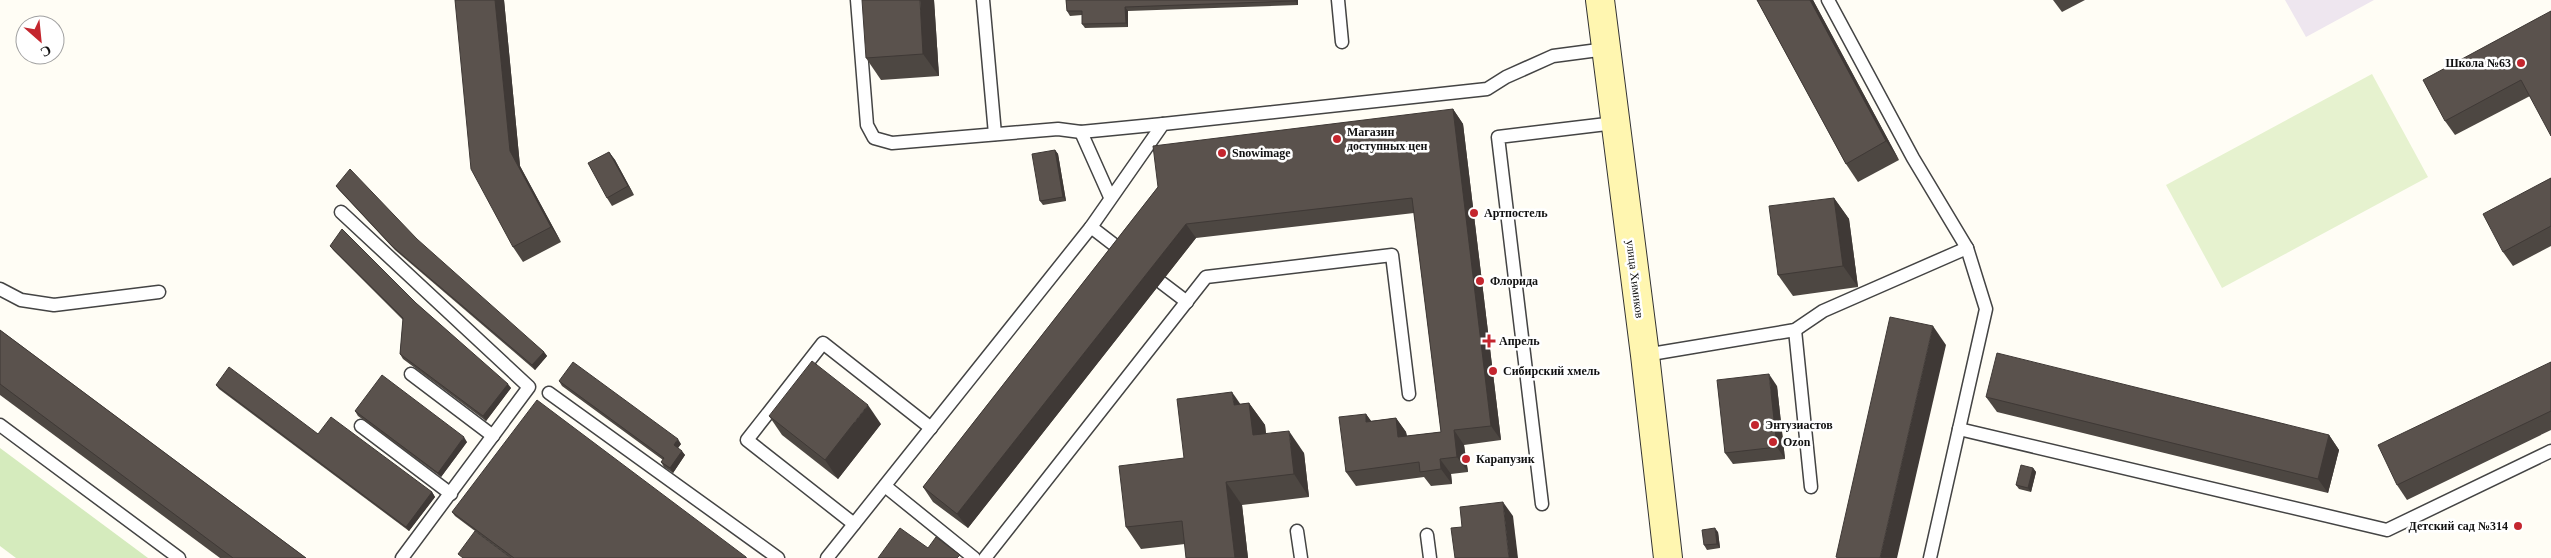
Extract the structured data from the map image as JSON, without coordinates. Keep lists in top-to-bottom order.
{
  "streets": {
    "main road": ["улица Химиков"]
  },
  "places": {
    "other": [
      "Школа №63",
      "Магазин доступных цен",
      "Snowimage",
      "Артпостель",
      "Флорида",
      "Сибирский хмель",
      "Энтузиастов",
      "Ozon",
      "Карапузик",
      "Детский сад №314"
    ],
    "health": ["Апрель"]
  },
  "north": "bottom right"
}
